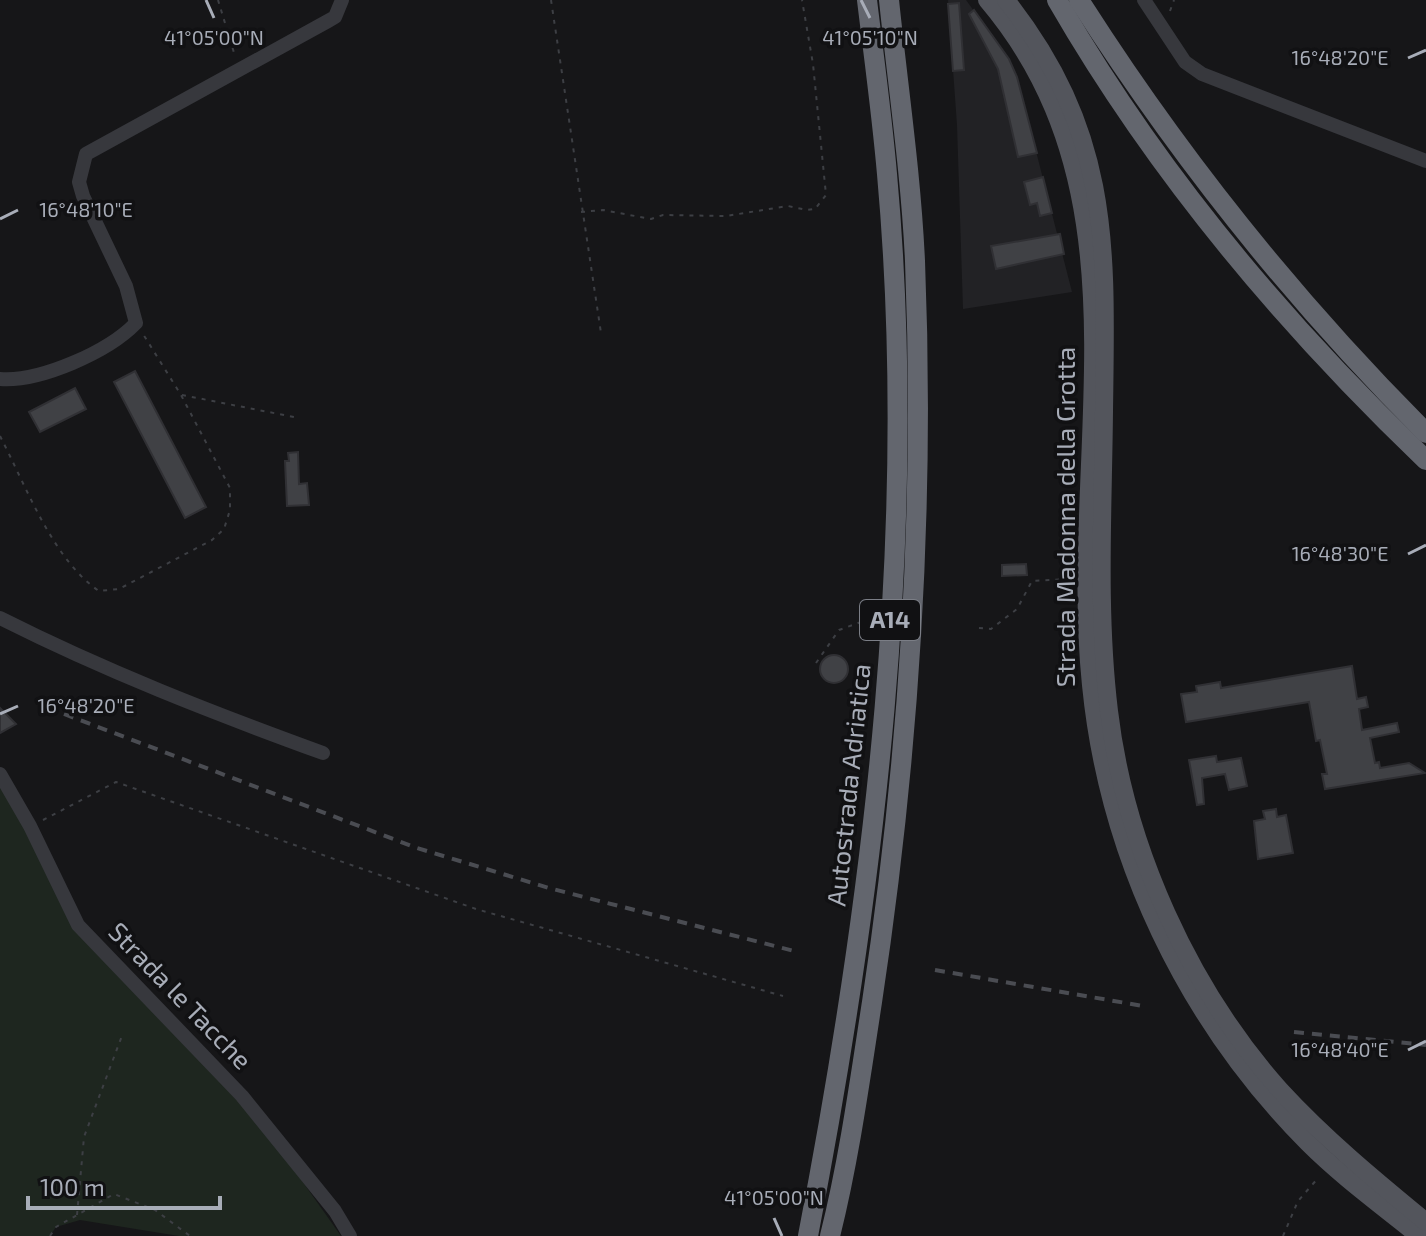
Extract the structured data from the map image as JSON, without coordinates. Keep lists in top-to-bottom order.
{
  "streets": {
    "highway": ["A14", "Autostrada Adriatica"],
    "main road": ["Strada Madonna della Grotta"],
    "street": ["Strada le Tacche"]
  },
  "scale_bar": "100 m",
  "coordinates": [
    "41°05'00\"N",
    "41°05'10\"N",
    "16°48'20\"E",
    "16°48'10\"E",
    "16°48'30\"E",
    "16°48'40\"E"
  ]
}
